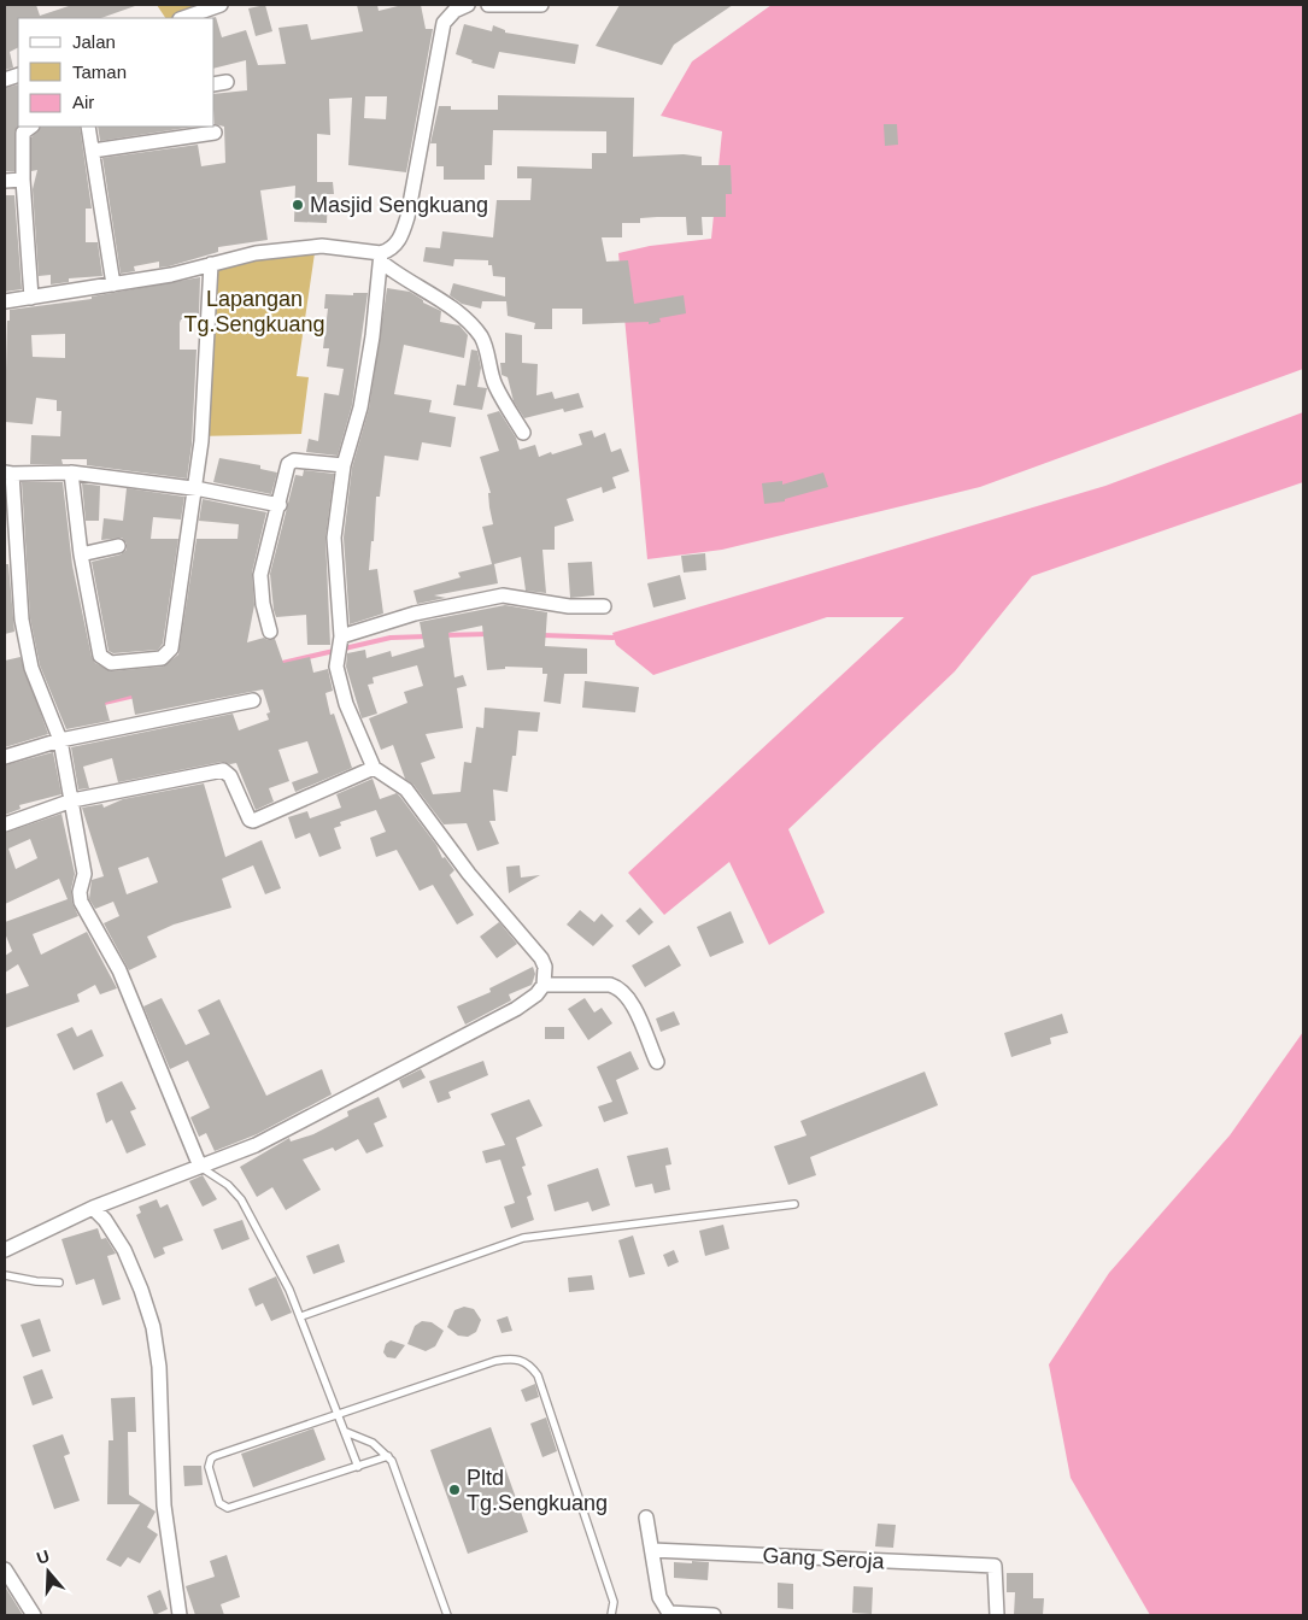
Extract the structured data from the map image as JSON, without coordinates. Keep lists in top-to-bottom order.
{
  "streets": {
    "street": ["Gang Seroja"]
  },
  "parks": ["Lapangan Tg.Sengkuang"],
  "places": ["Masjid Sengkuang", "Pltd Tg.Sengkuang"],
  "legend": ["Jalan", "Taman", "Air"],
  "north": "top"
}
